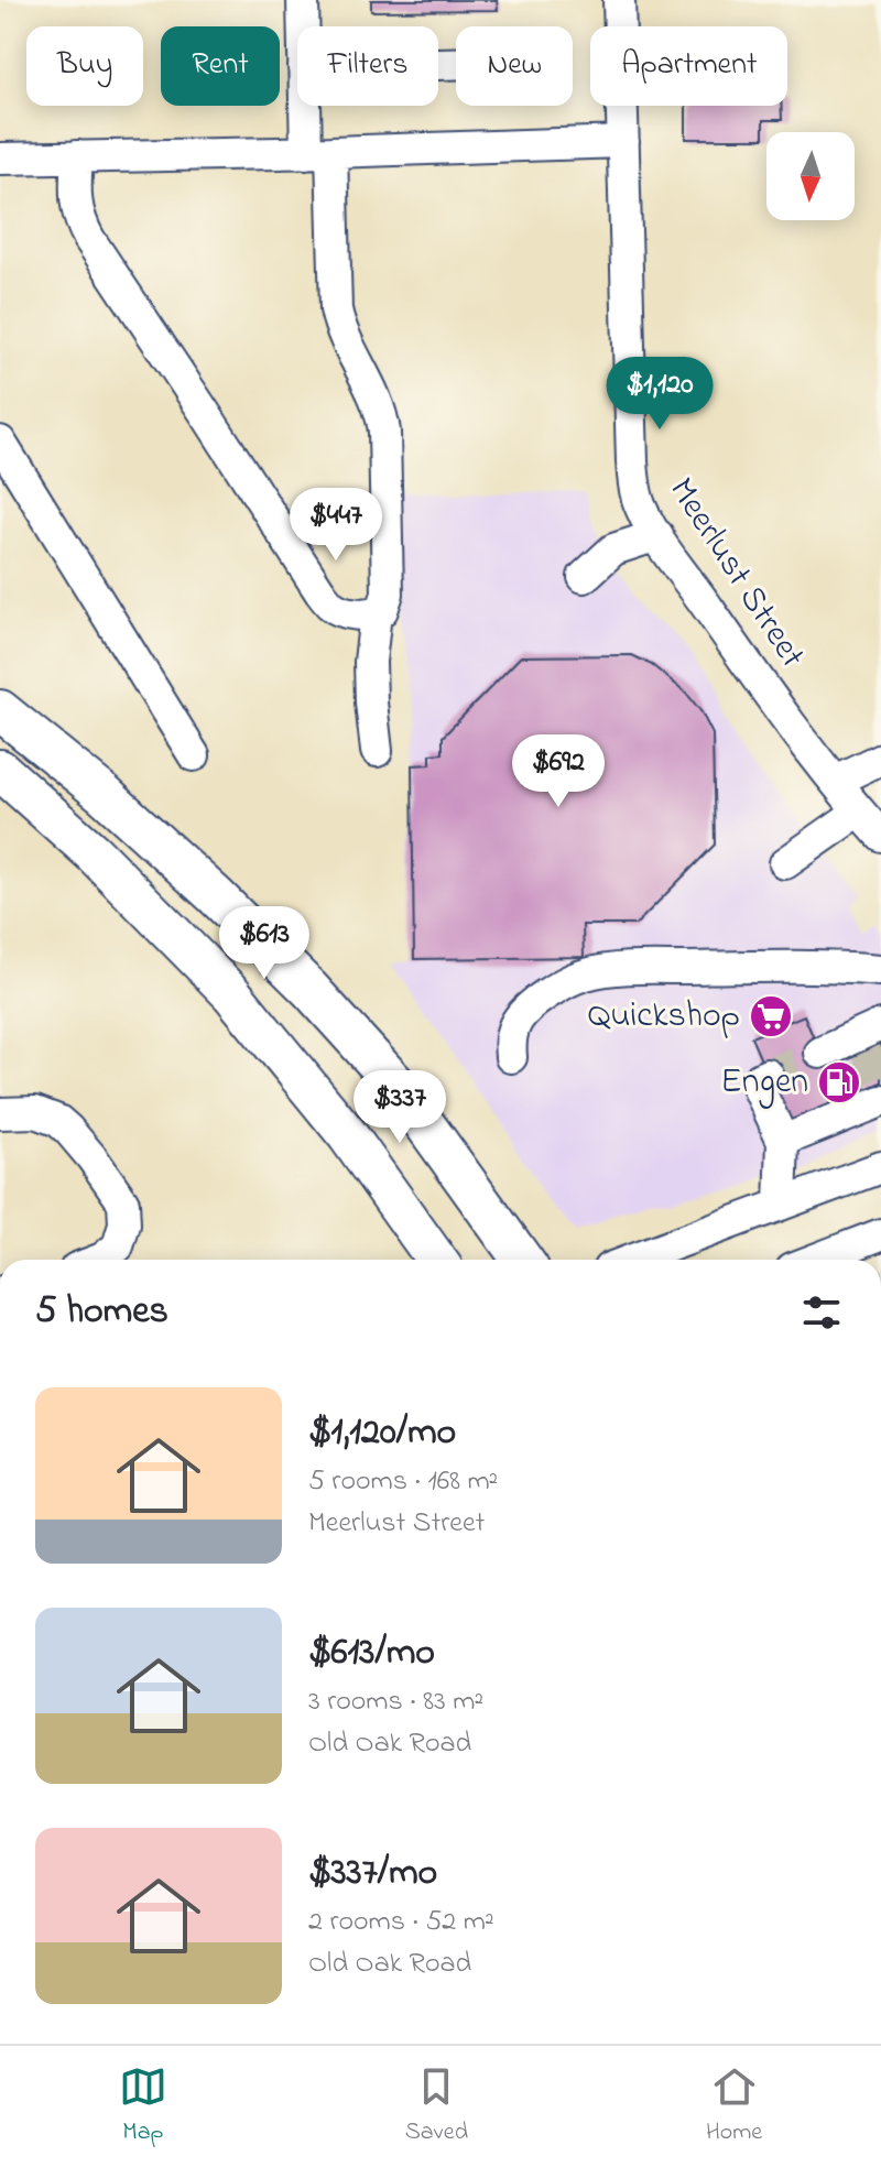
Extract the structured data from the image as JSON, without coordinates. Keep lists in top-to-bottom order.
{
  "streets": {
    "street": ["Meerlust Street"]
  },
  "places": {
    "supermarket": ["Quickshop"],
    "fuel station": ["Engen"]
  },
  "north": "bottom",
  "page": {
    "chip": [
      "Buy",
      "Rent",
      "Filters",
      "New",
      "Apartment"
    ],
    "price": [
      "$1,120",
      "$447",
      "$692",
      "$613",
      "$337"
    ],
    "heading": "5 homes",
    "list": [
      {
        "name": "$1,120/mo",
        "note": "5 rooms · 168 m² · Meerlust Street"
      },
      {
        "name": "$613/mo",
        "note": "3 rooms · 83 m² · Old Oak Road"
      },
      {
        "name": "$337/mo",
        "note": "2 rooms · 52 m² · Old Oak Road"
      }
    ],
    "tabs": ["Map", "Saved", "Home"]
  }
}
